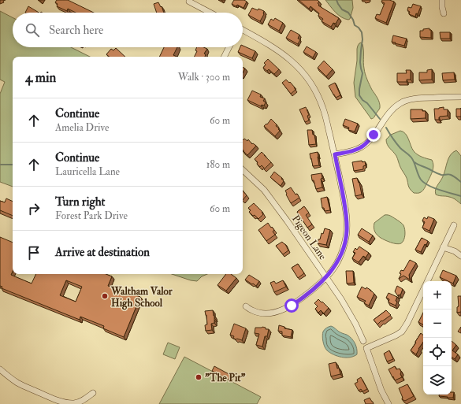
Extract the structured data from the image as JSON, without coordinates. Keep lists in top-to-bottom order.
{
  "streets": {
    "street": ["Pigeon Lane"]
  },
  "places": ["Waltham Valor High School", "\"The Pit\""],
  "page": {
    "search": "Search here",
    "heading": ["4 min", "Walk · 300 m"],
    "list": [
      ["Continue", "Amelia Drive", "60 m"],
      ["Continue", "Lauricella Lane", "180 m"],
      ["Turn right", "Forest Park Drive", "60 m"],
      "Arrive at destination"
    ],
    "map_buttons": ["+", "−"]
  }
}
